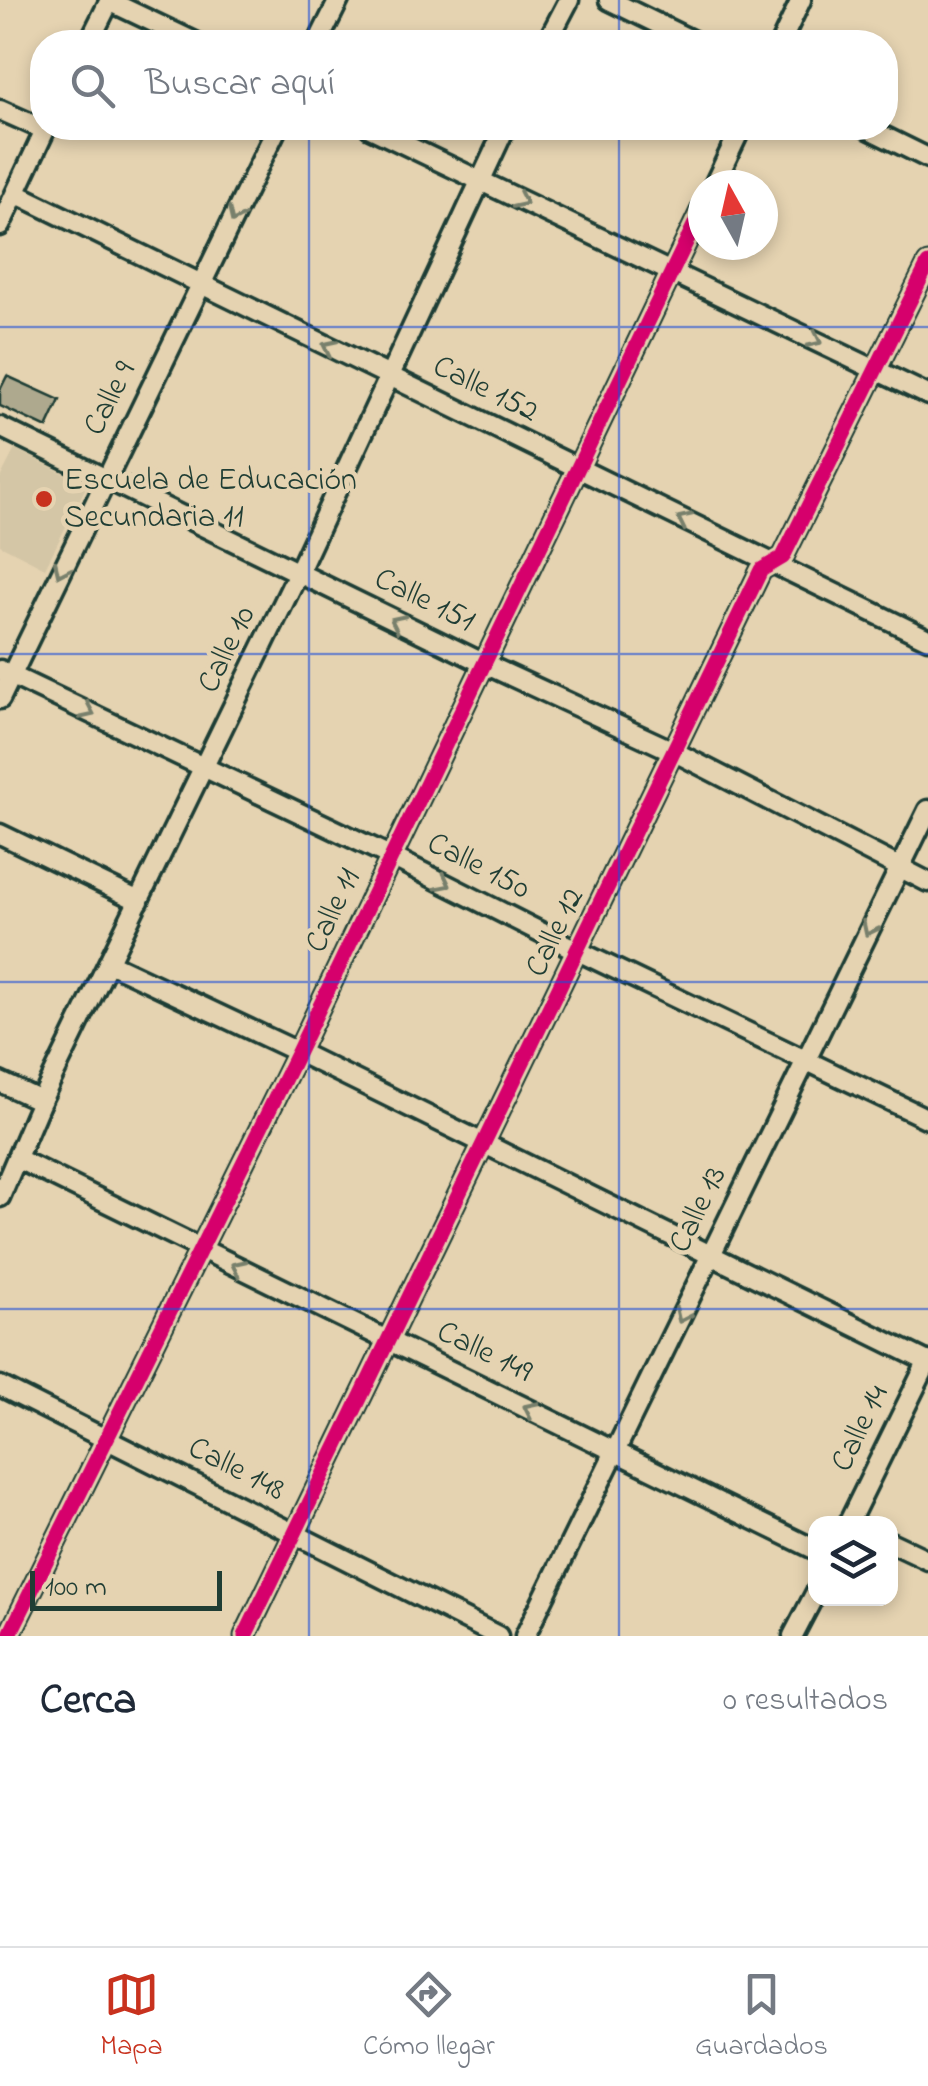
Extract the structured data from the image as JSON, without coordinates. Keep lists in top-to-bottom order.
{
  "streets": {
    "street": [
      "Calle 152",
      "Calle 9",
      "Calle 151",
      "Calle 10",
      "Calle 150",
      "Calle 11",
      "Calle 12",
      "Calle 13",
      "Calle 149",
      "Calle 14",
      "Calle 148"
    ]
  },
  "crossings": [
    ["Calle 152", "Calle 9"],
    ["Calle 152", "Calle 10"],
    ["Calle 152", "Calle 11"],
    ["Calle 152", "Calle 12"],
    ["Calle 9", "Calle 151"],
    ["Calle 9", "Calle 150"],
    ["Calle 151", "Calle 10"],
    ["Calle 151", "Calle 11"],
    ["Calle 151", "Calle 12"],
    ["Calle 151", "Calle 13"],
    ["Calle 10", "Calle 150"],
    ["Calle 10", "Calle 149"],
    ["Calle 150", "Calle 11"],
    ["Calle 150", "Calle 12"],
    ["Calle 150", "Calle 13"],
    ["Calle 11", "Calle 149"],
    ["Calle 11", "Calle 148"],
    ["Calle 12", "Calle 149"],
    ["Calle 12", "Calle 148"],
    ["Calle 13", "Calle 149"]
  ],
  "one_way": [
    "Calle 152",
    "Calle 9",
    "Calle 13",
    "Calle 149"
  ],
  "places": ["Escuela de Educación Secundaria 11"],
  "scale_bar": "100 m",
  "north": "top",
  "page": {
    "search": "Buscar aquí",
    "scale": "100 m",
    "heading": ["Cerca", "0 resultados"],
    "nav": ["Mapa", "Cómo llegar", "Guardados"]
  }
}
